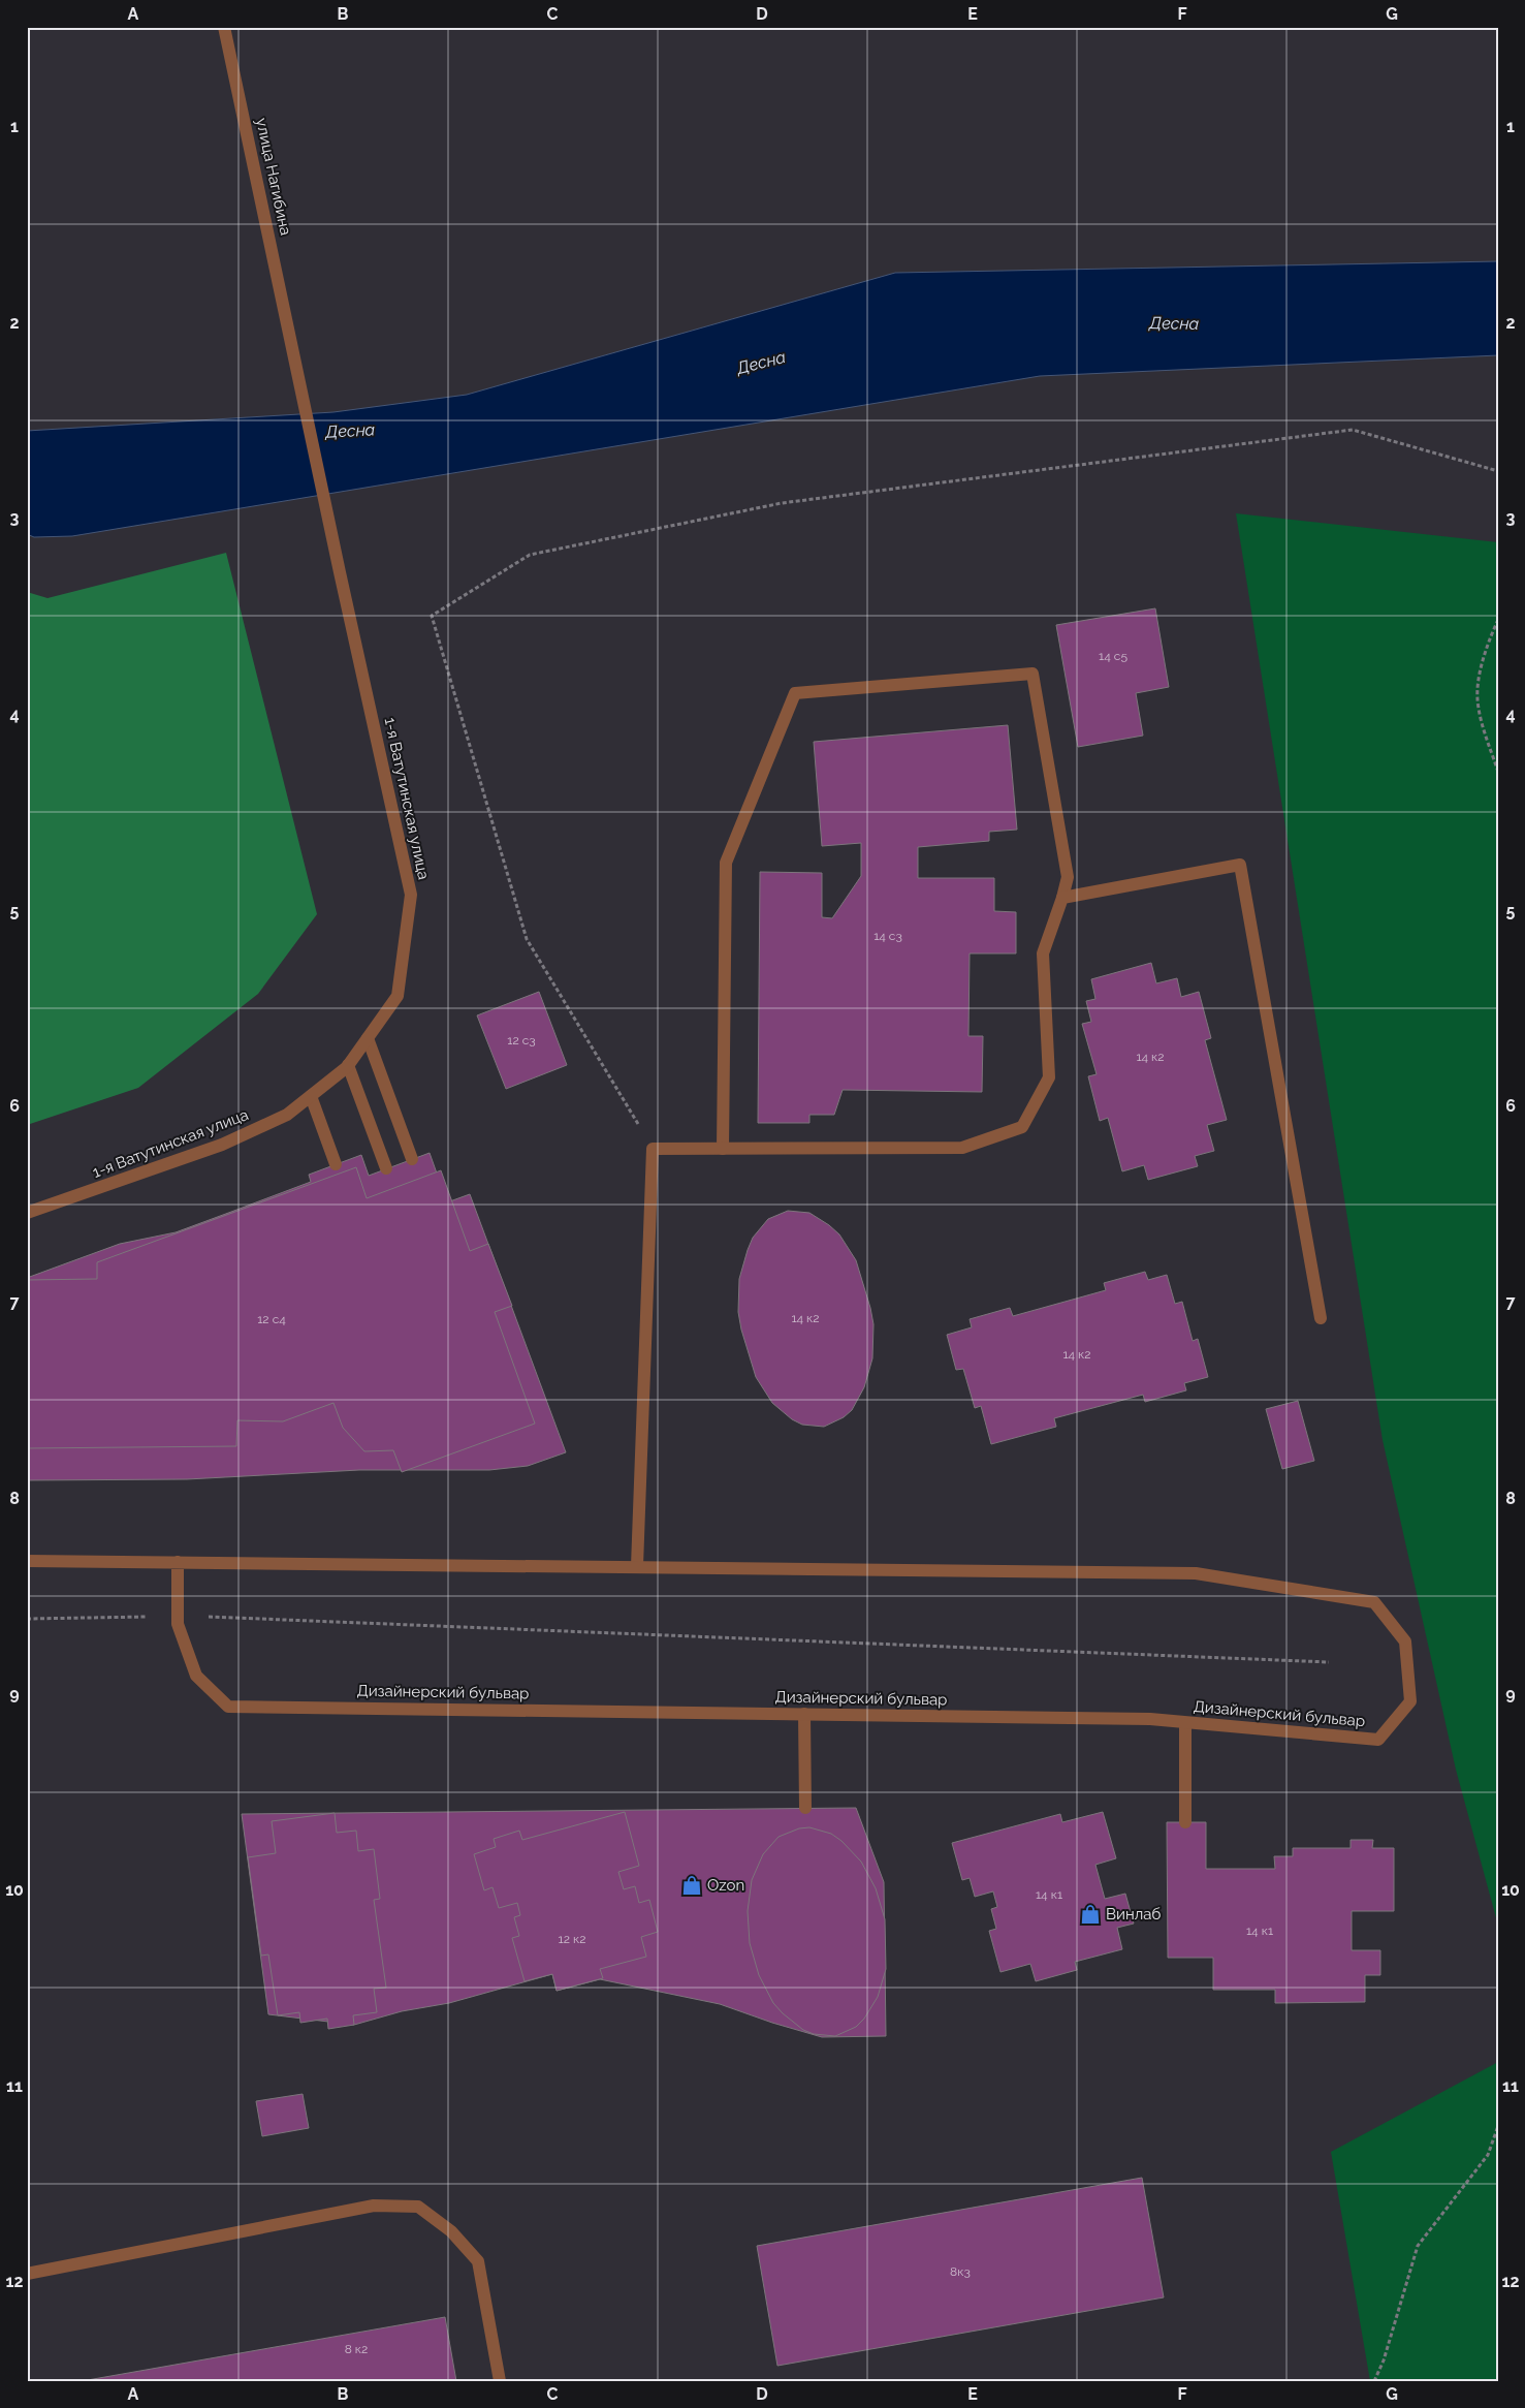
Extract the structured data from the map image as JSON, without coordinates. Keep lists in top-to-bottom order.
{
  "streets": {
    "street": ["улица Нагибина", "1-я Ватутинская улица", "Дизайнерский бульвар"]
  },
  "crossings": [
    ["улица Нагибина", "1-я Ватутинская улица"]
  ],
  "water": ["Десна"],
  "places": {
    "shop": ["Ozon", "Винлаб"]
  },
  "house_numbers": [
    "14 с5",
    "14 с3",
    "12 с3",
    "14 к2",
    "14 к2",
    "12 с4",
    "14 к2",
    "14 к1",
    "14 к1",
    "12 к2",
    "8к3",
    "8 к2"
  ],
  "grid": {
    "columns": [
      "A",
      "B",
      "C",
      "D",
      "E",
      "F",
      "G"
    ],
    "rows": [
      "1",
      "2",
      "3",
      "4",
      "5",
      "6",
      "7",
      "8",
      "9",
      "10",
      "11",
      "12"
    ]
  }
}
